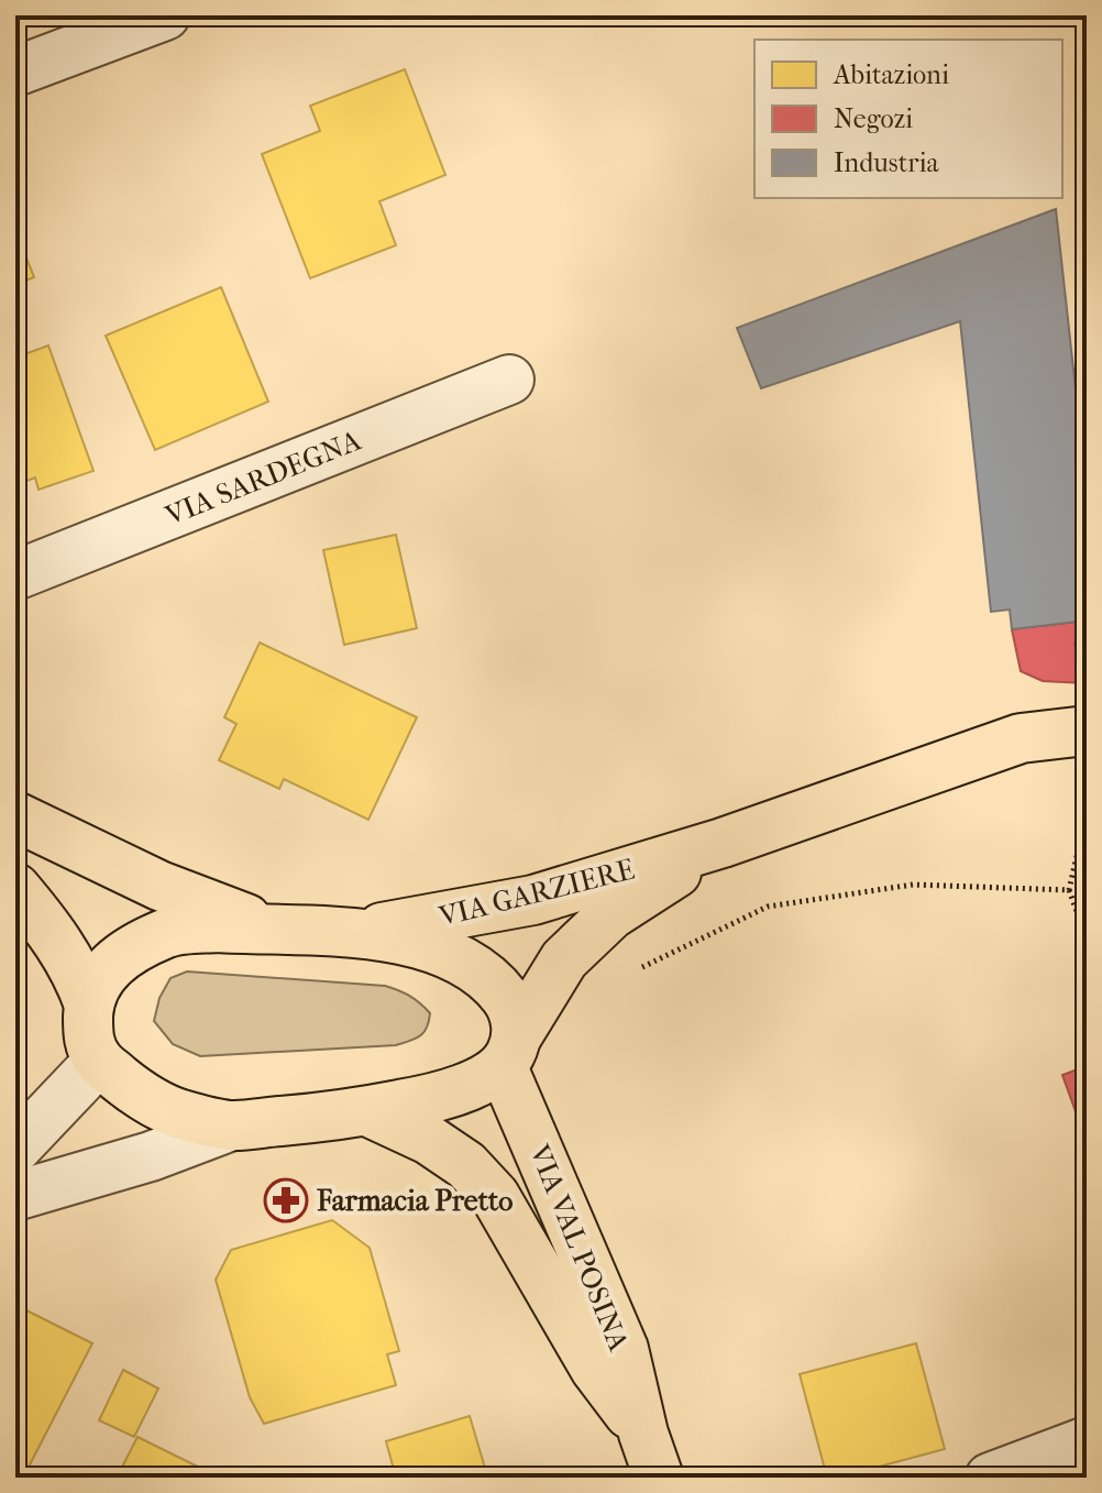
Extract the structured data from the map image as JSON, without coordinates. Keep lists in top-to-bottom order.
{
  "streets": {
    "main road": ["VIA GARZIERE", "VIA VAL POSINA"],
    "street": ["VIA SARDEGNA"]
  },
  "crossings": [
    ["VIA GARZIERE", "VIA VAL POSINA"]
  ],
  "places": {
    "pharmacy": ["Farmacia Pretto"]
  },
  "legend": ["Abitazioni", "Negozi", "Industria"]
}
